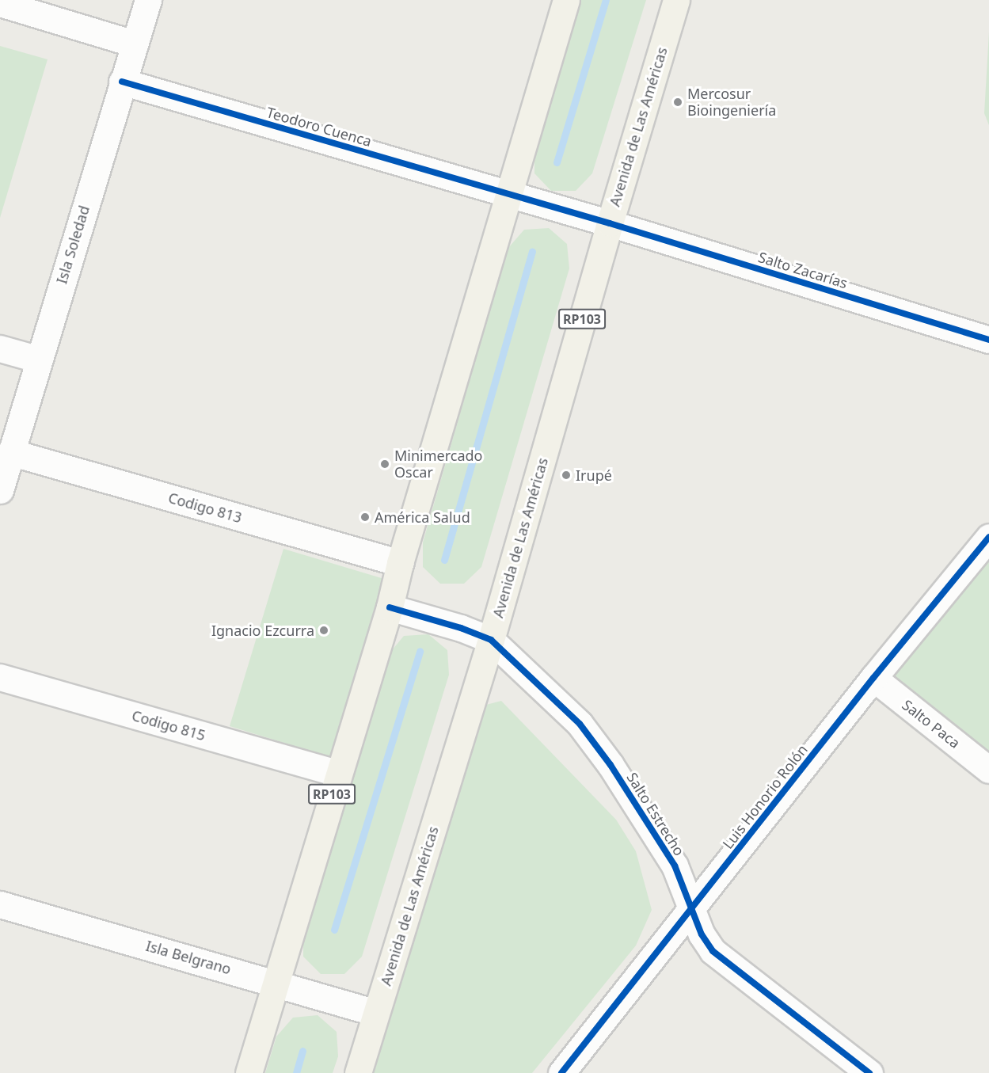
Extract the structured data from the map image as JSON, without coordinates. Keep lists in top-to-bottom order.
{
  "streets": {
    "main road": ["Avenida de Las Américas", "RP103"],
    "street": [
      "Teodoro Cuenca",
      "Isla Soledad",
      "Salto Zacarías",
      "Codigo 813",
      "Salto Paca",
      "Codigo 815",
      "Luis Honorio Rolón",
      "Salto Estrecho",
      "Isla Belgrano"
    ]
  },
  "crossings": [
    ["Teodoro Cuenca", "Avenida de Las Américas"],
    ["Teodoro Cuenca", "Isla Soledad"],
    ["Teodoro Cuenca", "Salto Zacarías"],
    ["Teodoro Cuenca", "RP103"],
    ["Avenida de Las Américas", "Salto Zacarías"],
    ["Avenida de Las Américas", "Salto Estrecho"],
    ["Avenida de Las Américas", "Isla Belgrano"],
    ["Isla Soledad", "Codigo 813"],
    ["RP103", "Codigo 813"],
    ["RP103", "Codigo 815"],
    ["RP103", "Salto Estrecho"],
    ["RP103", "Isla Belgrano"],
    ["Salto Paca", "Luis Honorio Rolón"],
    ["Luis Honorio Rolón", "Salto Estrecho"]
  ],
  "places": [
    "Mercosur Bioingeniería",
    "Minimercado Oscar",
    "Irupé",
    "América Salud",
    "Ignacio Ezcurra"
  ]
}
